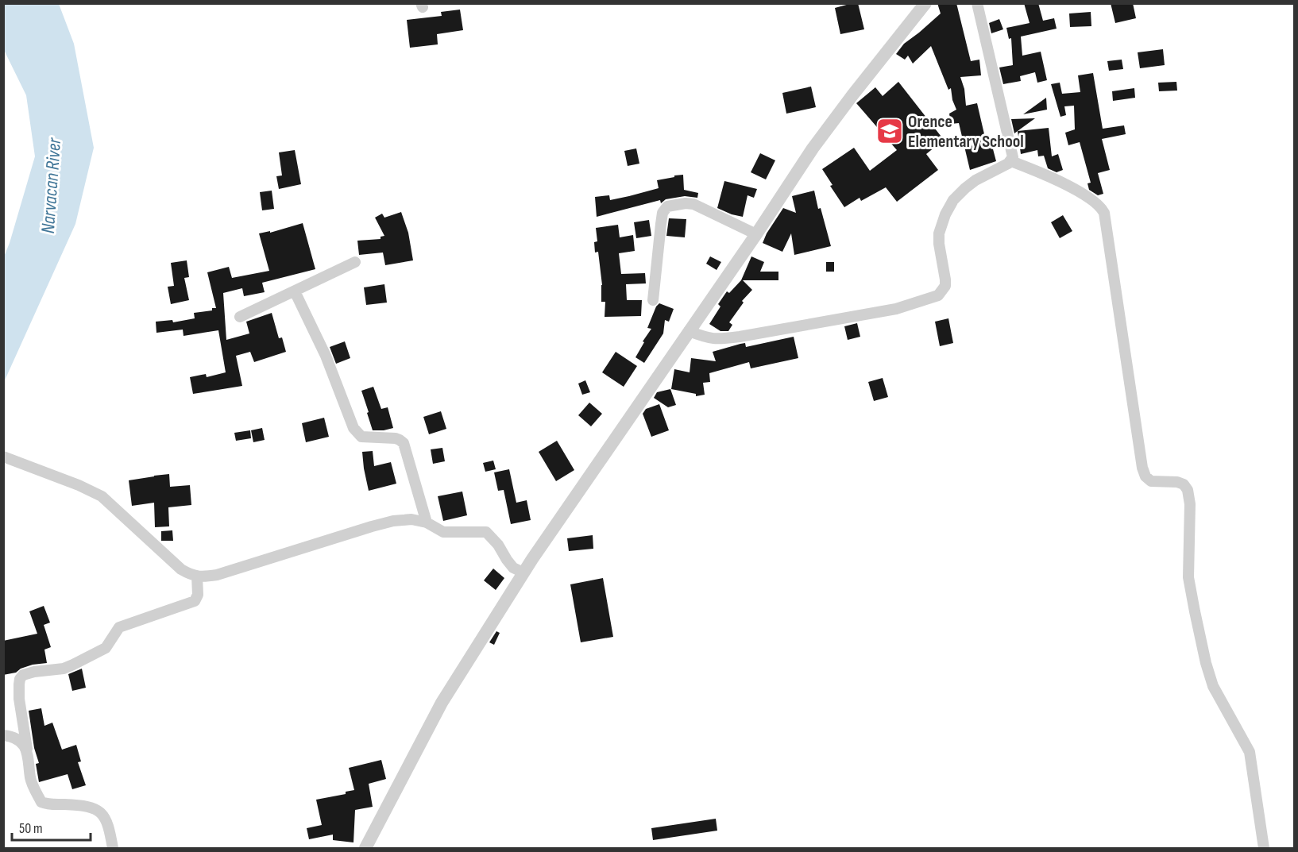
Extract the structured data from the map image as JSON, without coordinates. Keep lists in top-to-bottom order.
{
  "water": ["Narvacan River"],
  "places": {
    "school or university": ["Orence Elementary School"]
  },
  "scale_bar": "50 m"
}
